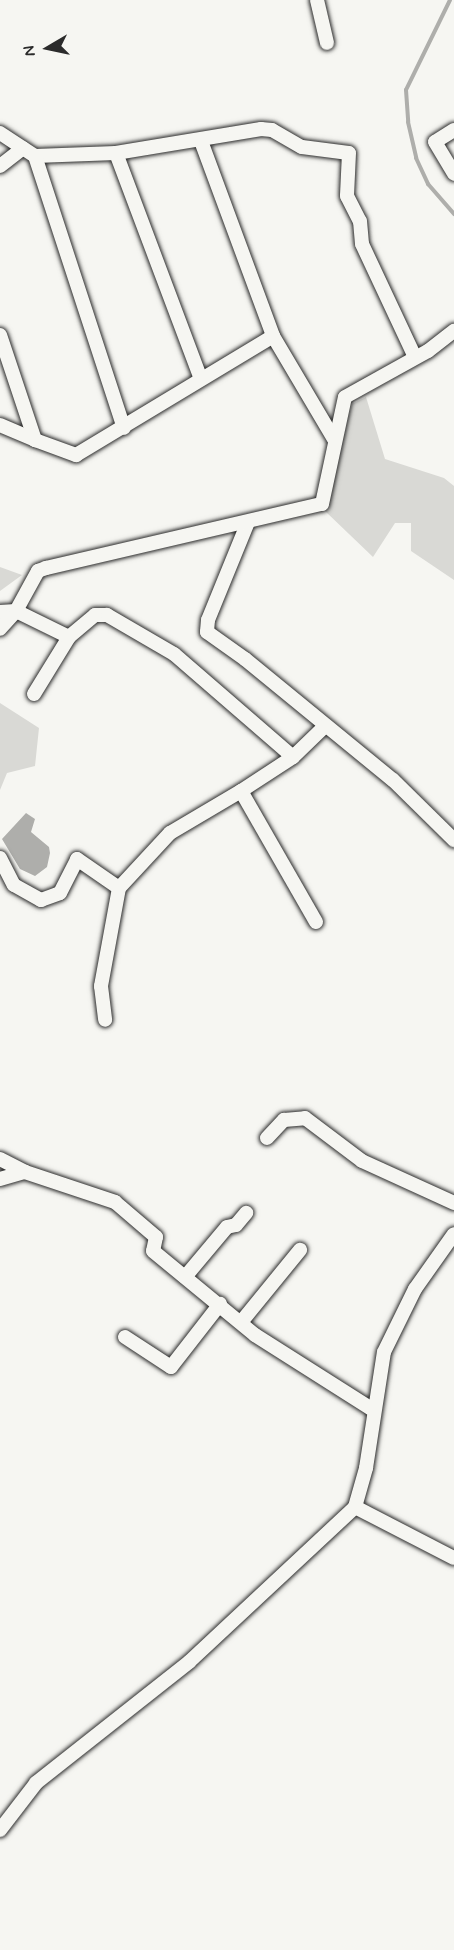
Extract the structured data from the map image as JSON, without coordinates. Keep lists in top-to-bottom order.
{
  "north": "left"
}
